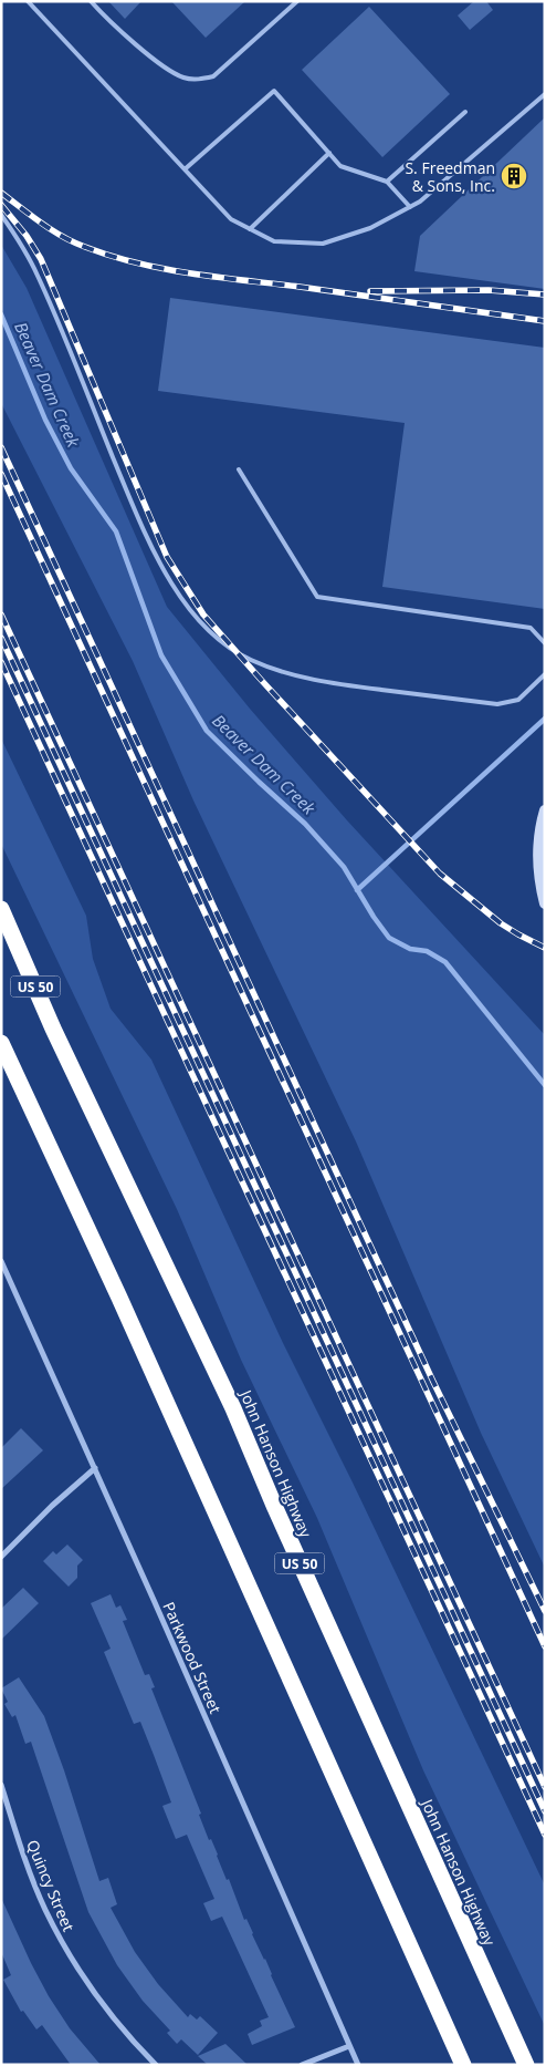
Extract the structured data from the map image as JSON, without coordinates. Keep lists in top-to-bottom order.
{
  "streets": {
    "highway": ["US 50", "John Hanson Highway"],
    "street": ["Parkwood Street", "Quincy Street"]
  },
  "water": ["Beaver Dam Creek"],
  "places": {
    "building": ["S. Freedman & Sons, Inc."]
  }
}
